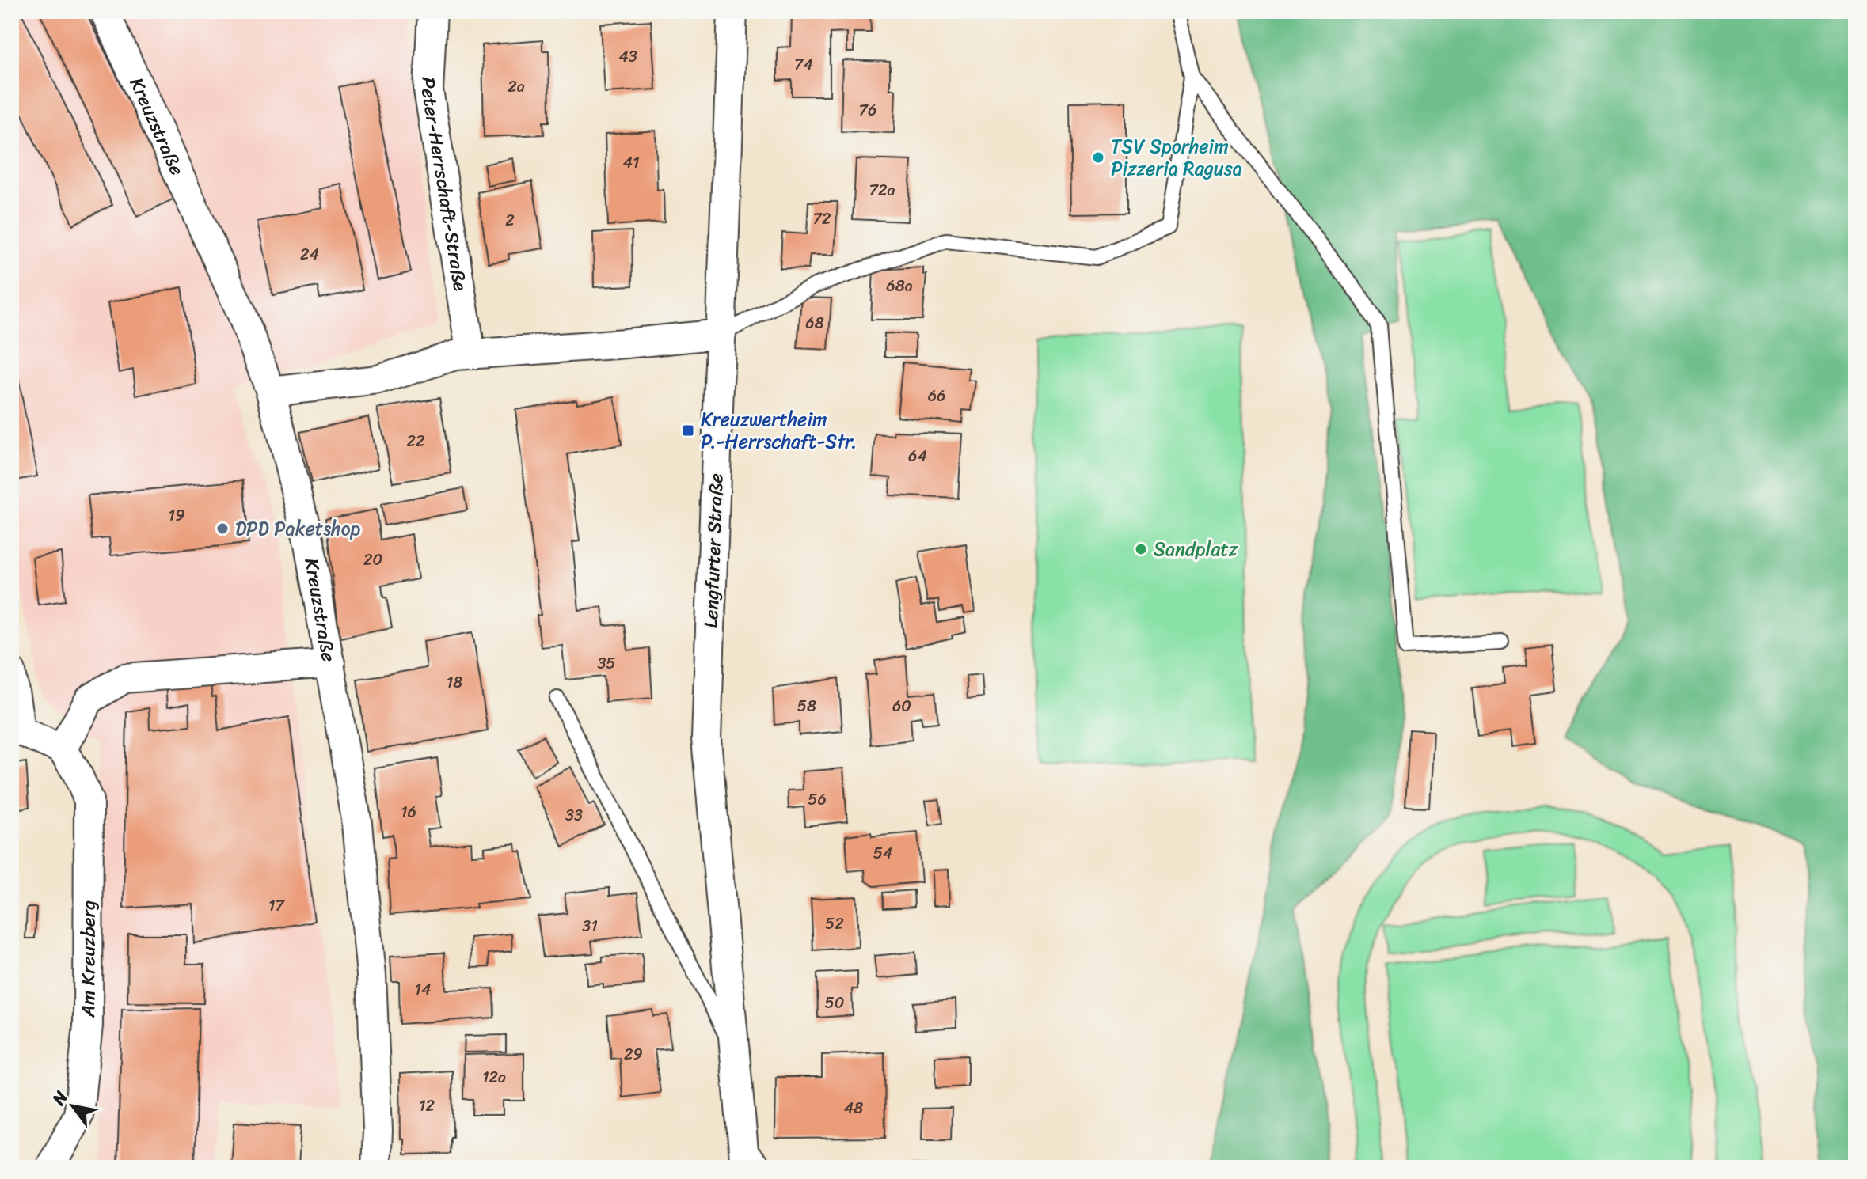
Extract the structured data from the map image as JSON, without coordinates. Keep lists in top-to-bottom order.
{
  "streets": {
    "street": [
      "Kreuzstraße",
      "Peter-Herrschaft-Straße",
      "Lengfurter Straße",
      "Am Kreuzberg"
    ]
  },
  "places": {
    "other": ["TSV Sporheim Pizzeria Ragusa", "DPD Paketshop", "Sandplatz"],
    "transit": ["Kreuzwertheim P.-Herrschaft-Str."]
  },
  "house_numbers": [
    "43",
    "74",
    "2a",
    "76",
    "41",
    "72a",
    "72",
    "2",
    "24",
    "68a",
    "68",
    "66",
    "22",
    "64",
    "19",
    "20",
    "35",
    "18",
    "58",
    "60",
    "56",
    "16",
    "33",
    "54",
    "17",
    "52",
    "31",
    "14",
    "50",
    "29",
    "12a",
    "12",
    "48"
  ],
  "north": "top left"
}
